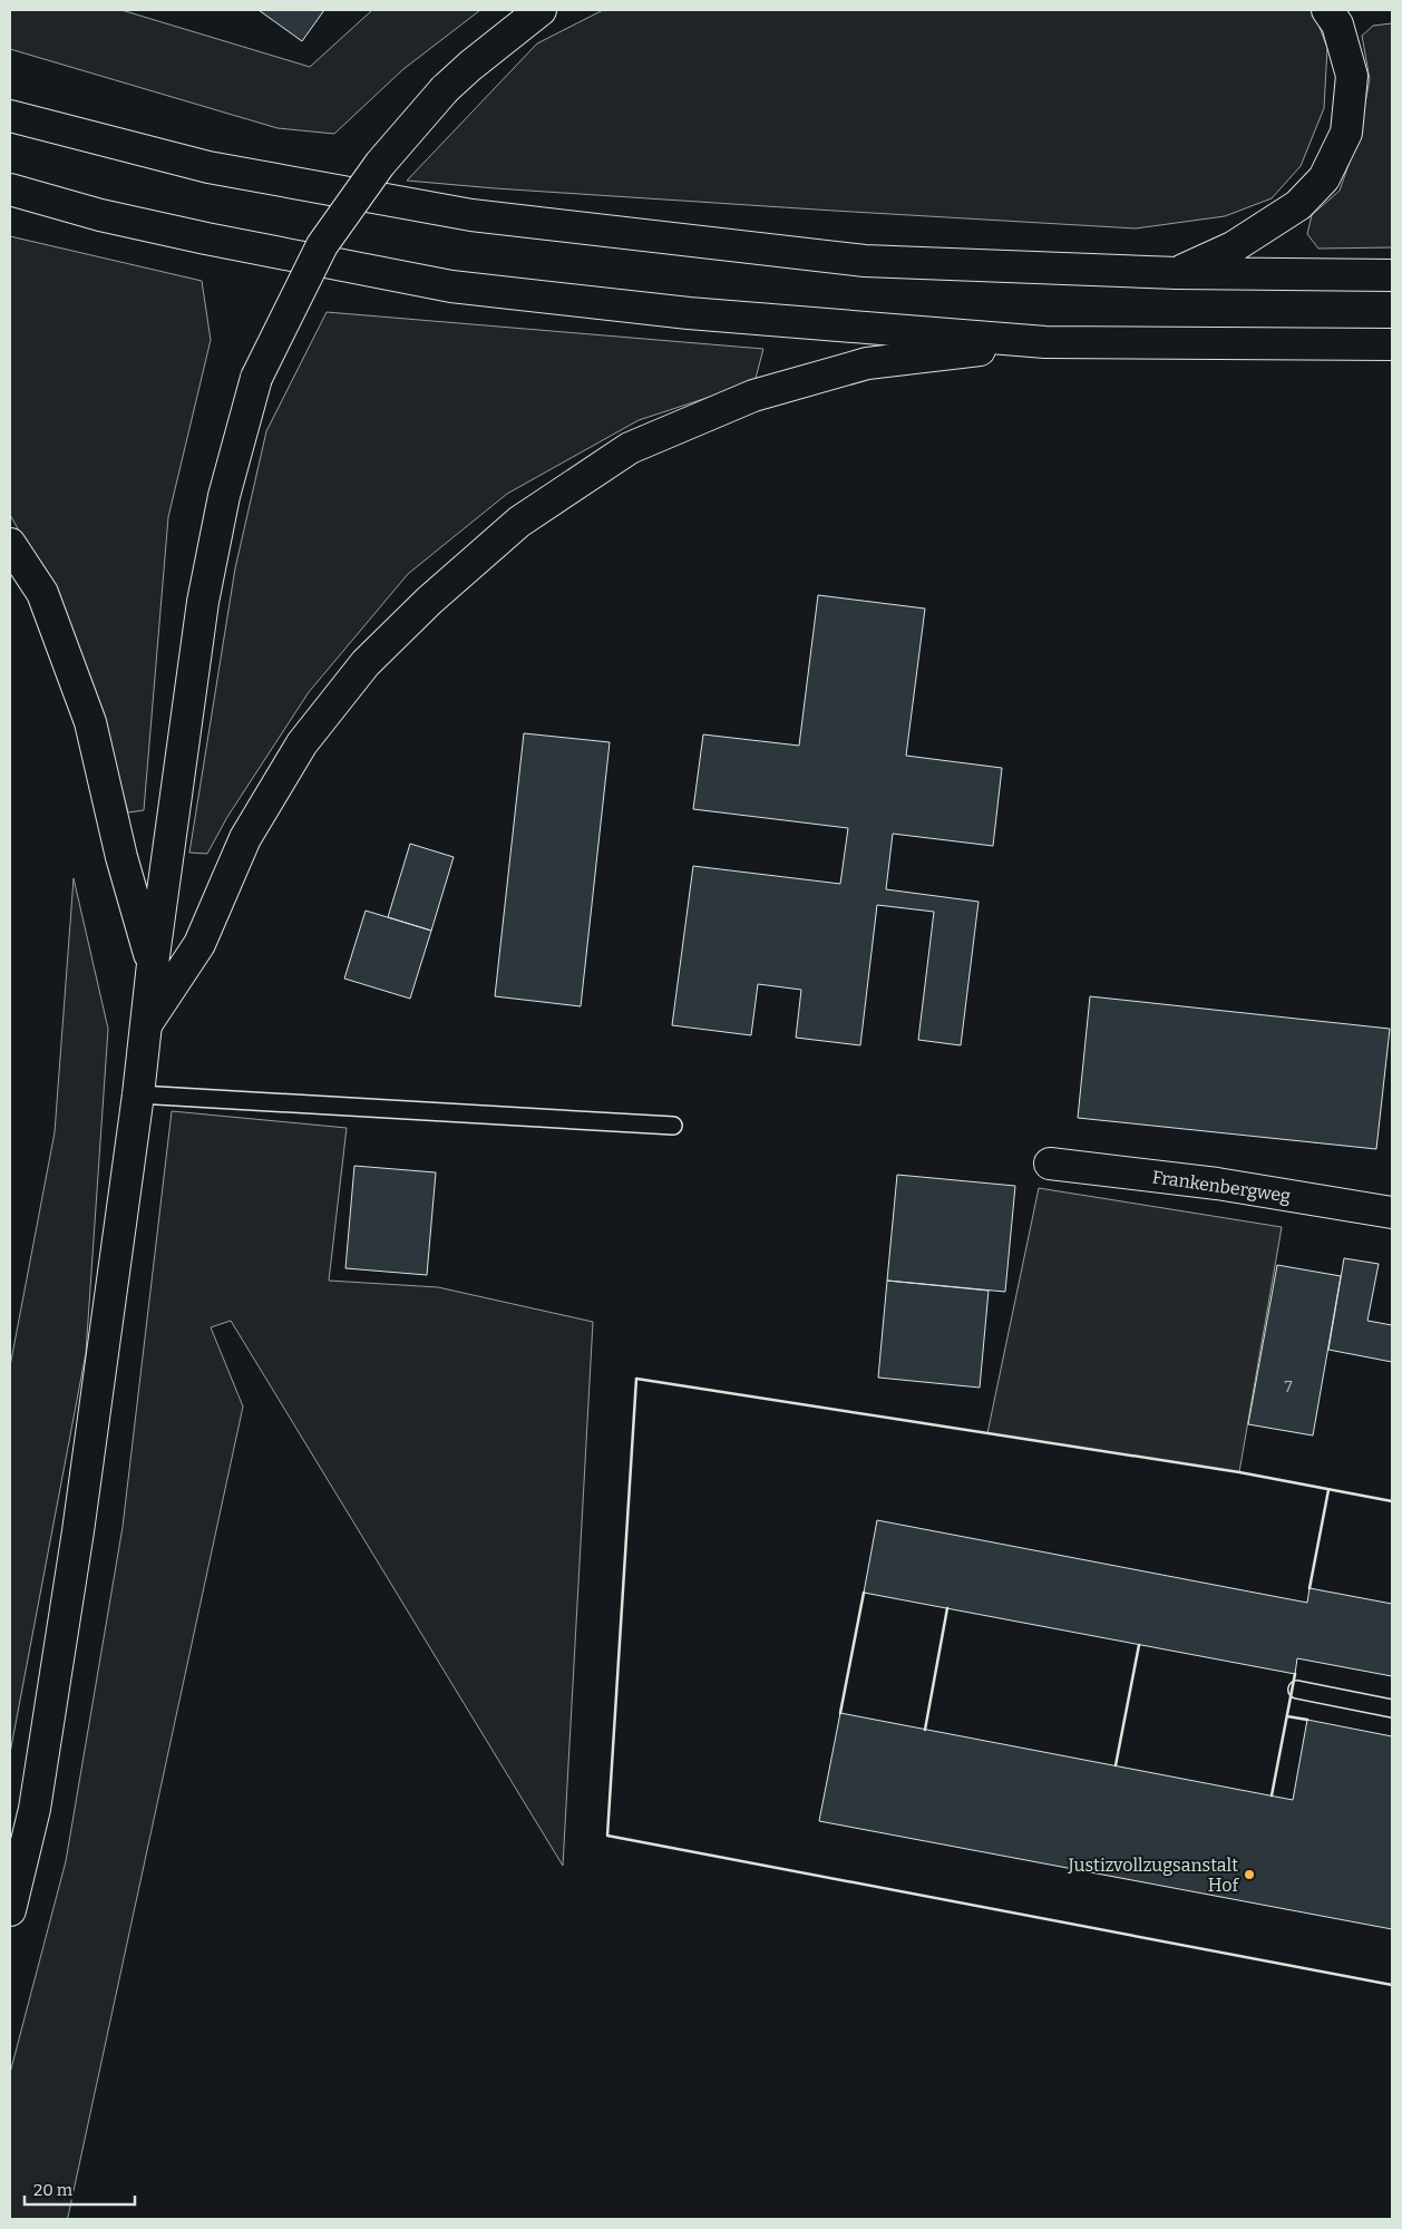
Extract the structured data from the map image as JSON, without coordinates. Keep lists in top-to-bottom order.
{
  "streets": {
    "main road": ["Frankenbergweg"]
  },
  "places": ["Justizvollzugsanstalt Hof"],
  "house_numbers": ["7"],
  "scale_bar": "20 m"
}
